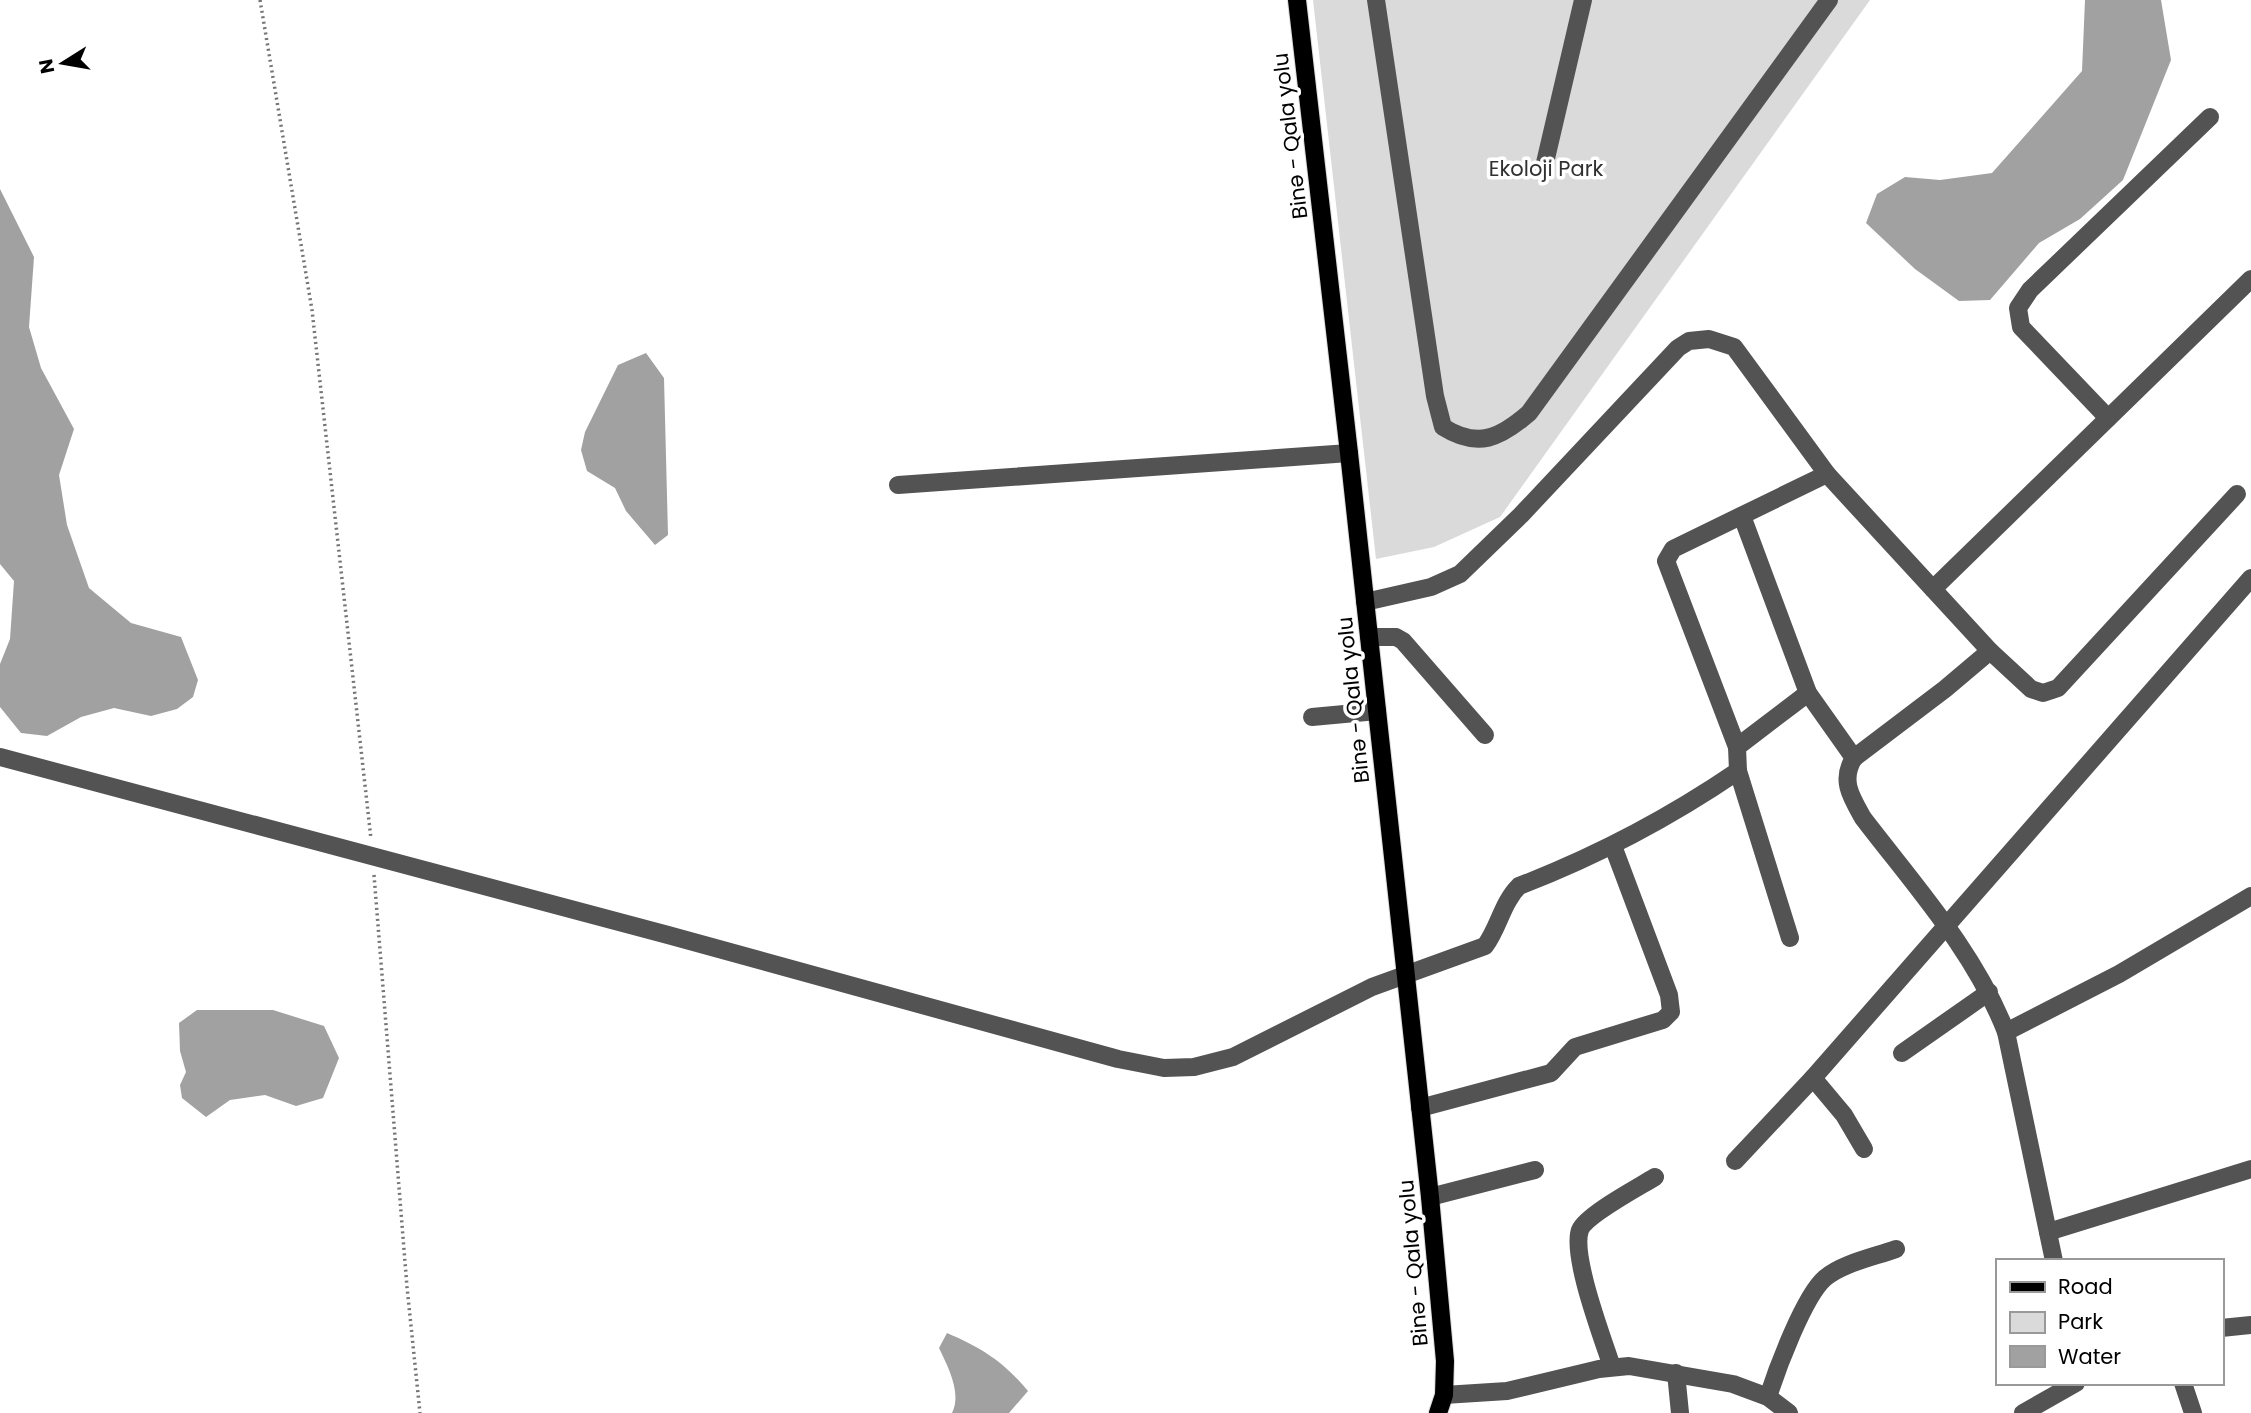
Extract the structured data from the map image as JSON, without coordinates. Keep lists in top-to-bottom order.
{
  "streets": {
    "main road": ["Binə - Qala yolu"]
  },
  "parks": ["Ekoloji Park"],
  "legend": ["Road", "Park", "Water"],
  "north": "left"
}
